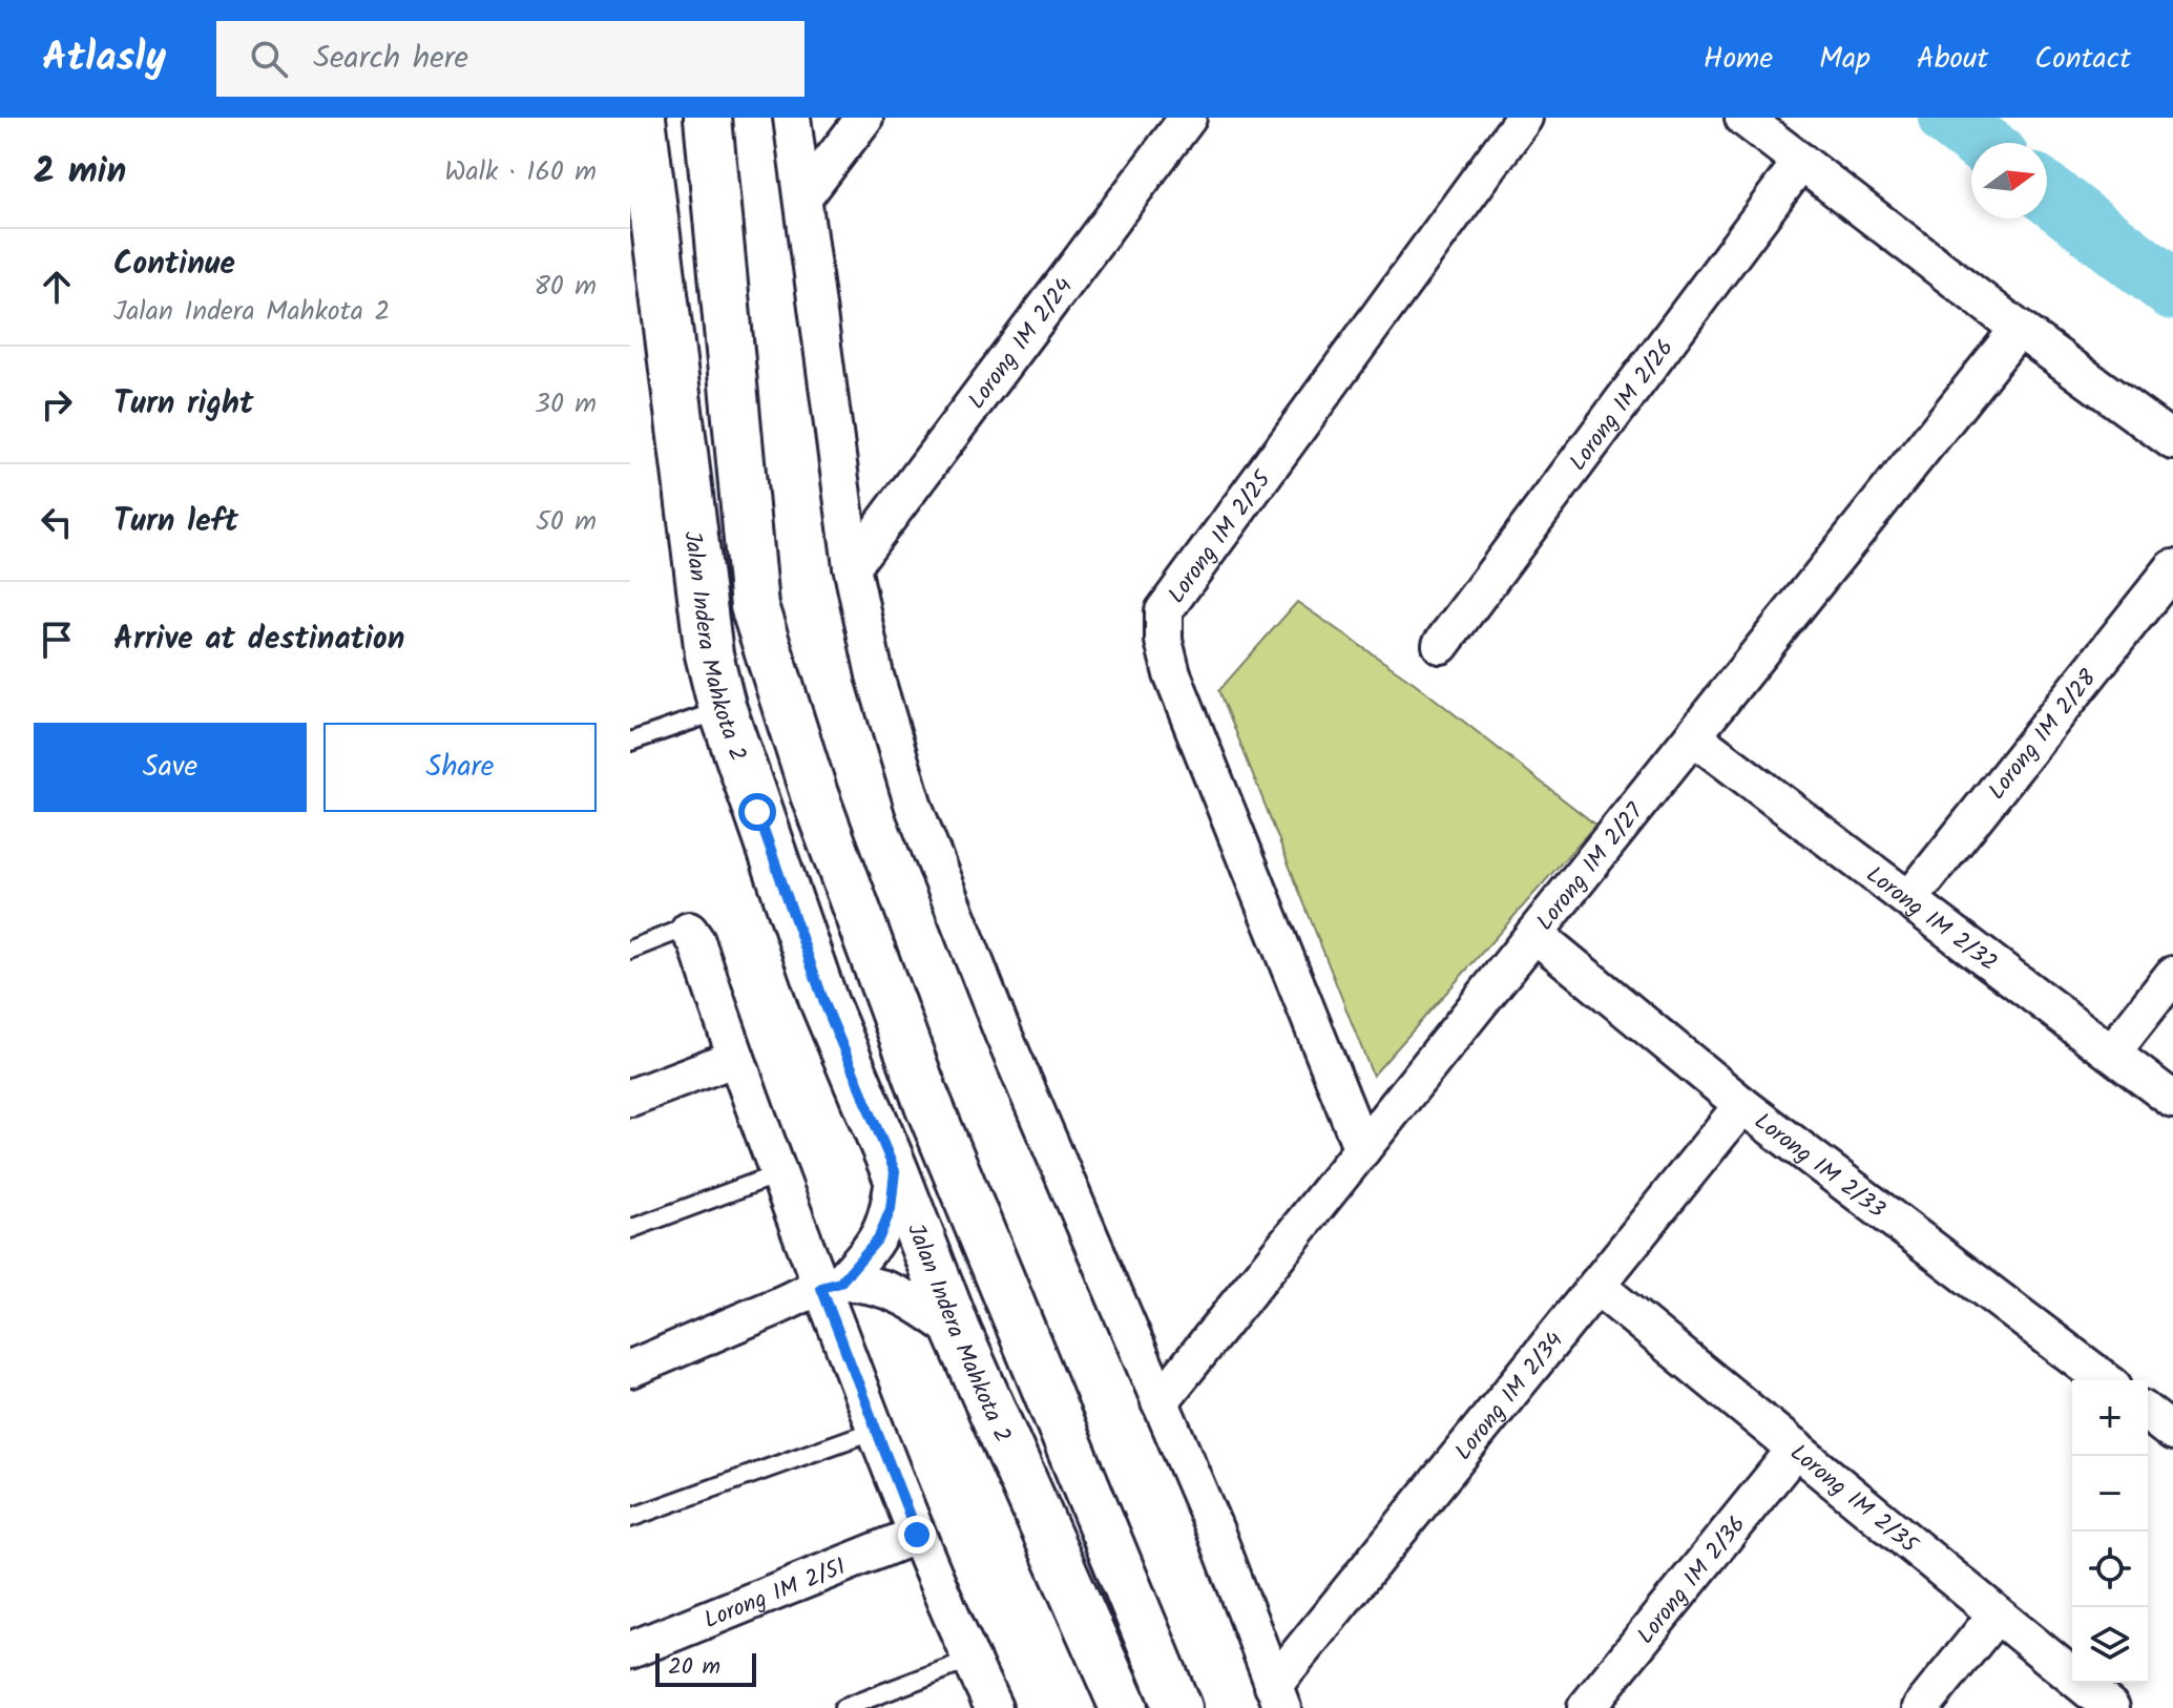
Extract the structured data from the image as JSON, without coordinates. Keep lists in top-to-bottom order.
{
  "streets": {
    "street": [
      "Lorong IM 2/24",
      "Lorong IM 2/26",
      "Lorong IM 2/25",
      "Jalan Indera Mahkota 2",
      "Lorong IM 2/28",
      "Lorong IM 2/27",
      "Lorong IM 2/32",
      "Lorong IM 2/33",
      "Lorong IM 2/34",
      "Lorong IM 2/35",
      "Lorong IM 2/36",
      "Lorong IM 2/51"
    ]
  },
  "crossings": [
    ["Lorong IM 2/25", "Lorong IM 2/27"],
    ["Lorong IM 2/28", "Lorong IM 2/32"],
    ["Lorong IM 2/27", "Lorong IM 2/32"],
    ["Lorong IM 2/27", "Lorong IM 2/33"],
    ["Lorong IM 2/33", "Lorong IM 2/34"],
    ["Lorong IM 2/34", "Lorong IM 2/35"],
    ["Lorong IM 2/35", "Lorong IM 2/36"]
  ],
  "scale_bar": "20 m",
  "north": "right",
  "page": {
    "header": "Atlasly",
    "search": "Search here",
    "nav": [
      "Home",
      "Map",
      "About",
      "Contact"
    ],
    "heading": ["2 min", "Walk · 160 m"],
    "list": [
      ["Continue", "Jalan Indera Mahkota 2", "80 m"],
      ["Turn right", "30 m"],
      ["Turn left", "50 m"],
      "Arrive at destination"
    ],
    "buttons": ["Save", "Share"],
    "map_buttons": ["+", "−"],
    "scale": "20 m"
  }
}
